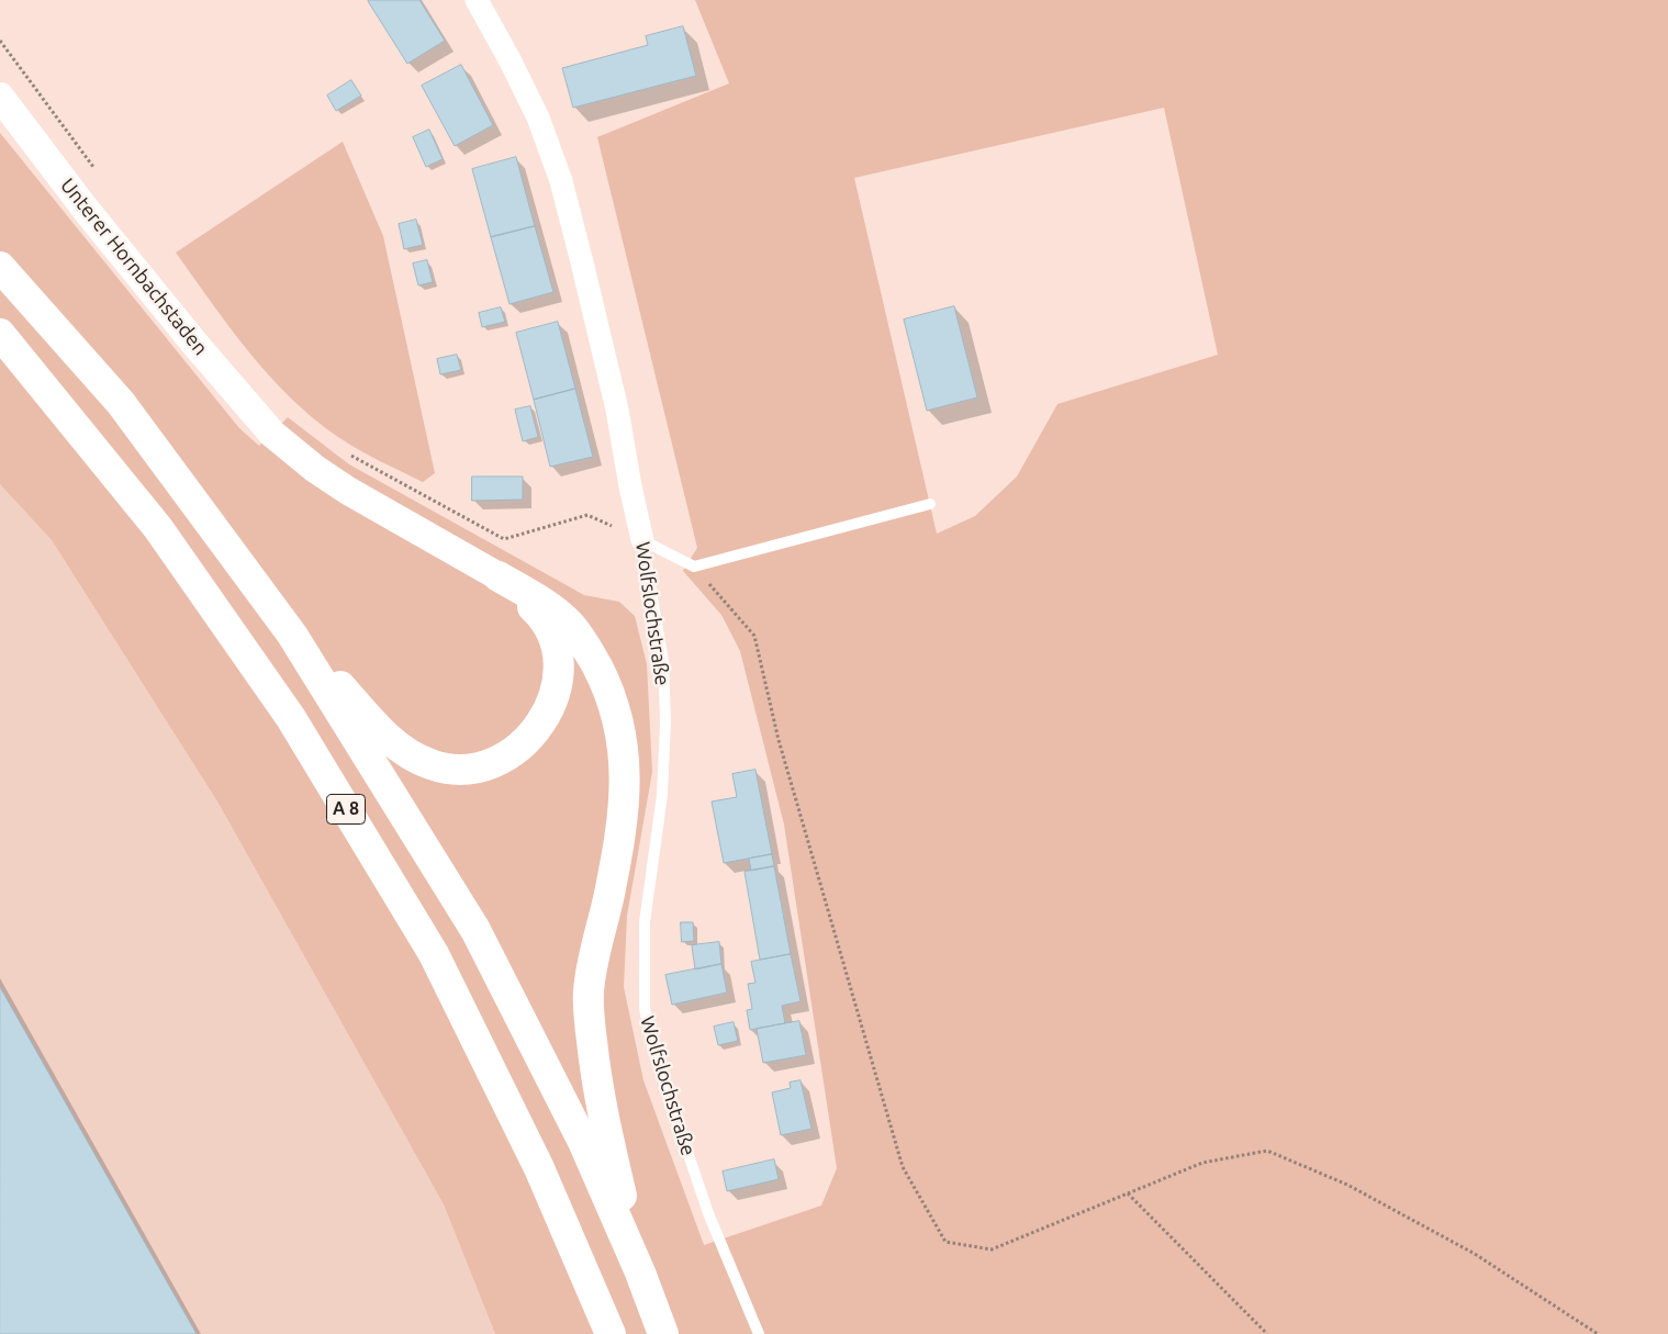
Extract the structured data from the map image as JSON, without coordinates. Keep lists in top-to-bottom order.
{
  "streets": {
    "highway": ["A 8"],
    "street": ["Unterer Hornbachstaden", "Wolfslochstraße"]
  }
}
